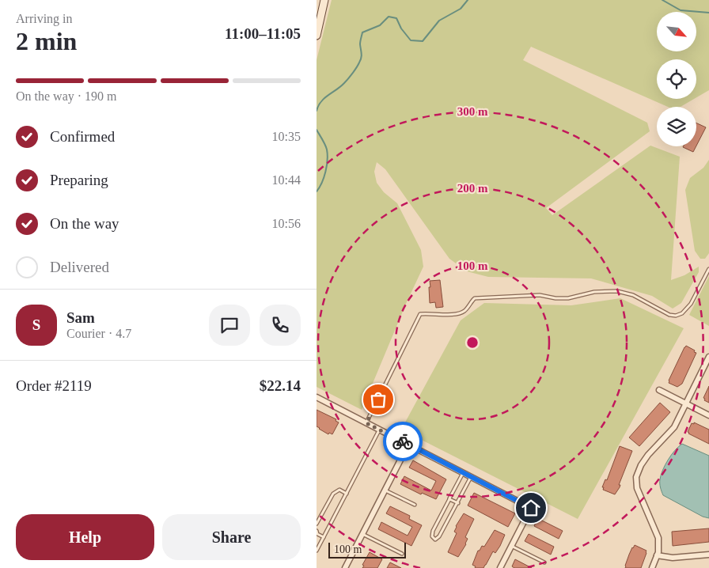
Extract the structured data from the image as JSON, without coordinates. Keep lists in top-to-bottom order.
{
  "scale_bar": "100 m",
  "north": "bottom right",
  "page": {
    "heading": ["2 min", "Arriving in", "11:00–11:05"],
    "panel": [
      "Sam",
      "Courier · 4.7",
      "Order #2119",
      "$22.14"
    ],
    "bar": "On the way · 190 m",
    "list": [
      ["Confirmed", "10:35"],
      ["Preparing", "10:44"],
      ["On the way", "10:56"],
      "Delivered"
    ],
    "round": "S",
    "buttons": ["Help", "Share"],
    "scale": "100 m"
  },
  "rings": ["300 m", "200 m", "100 m"]
}
